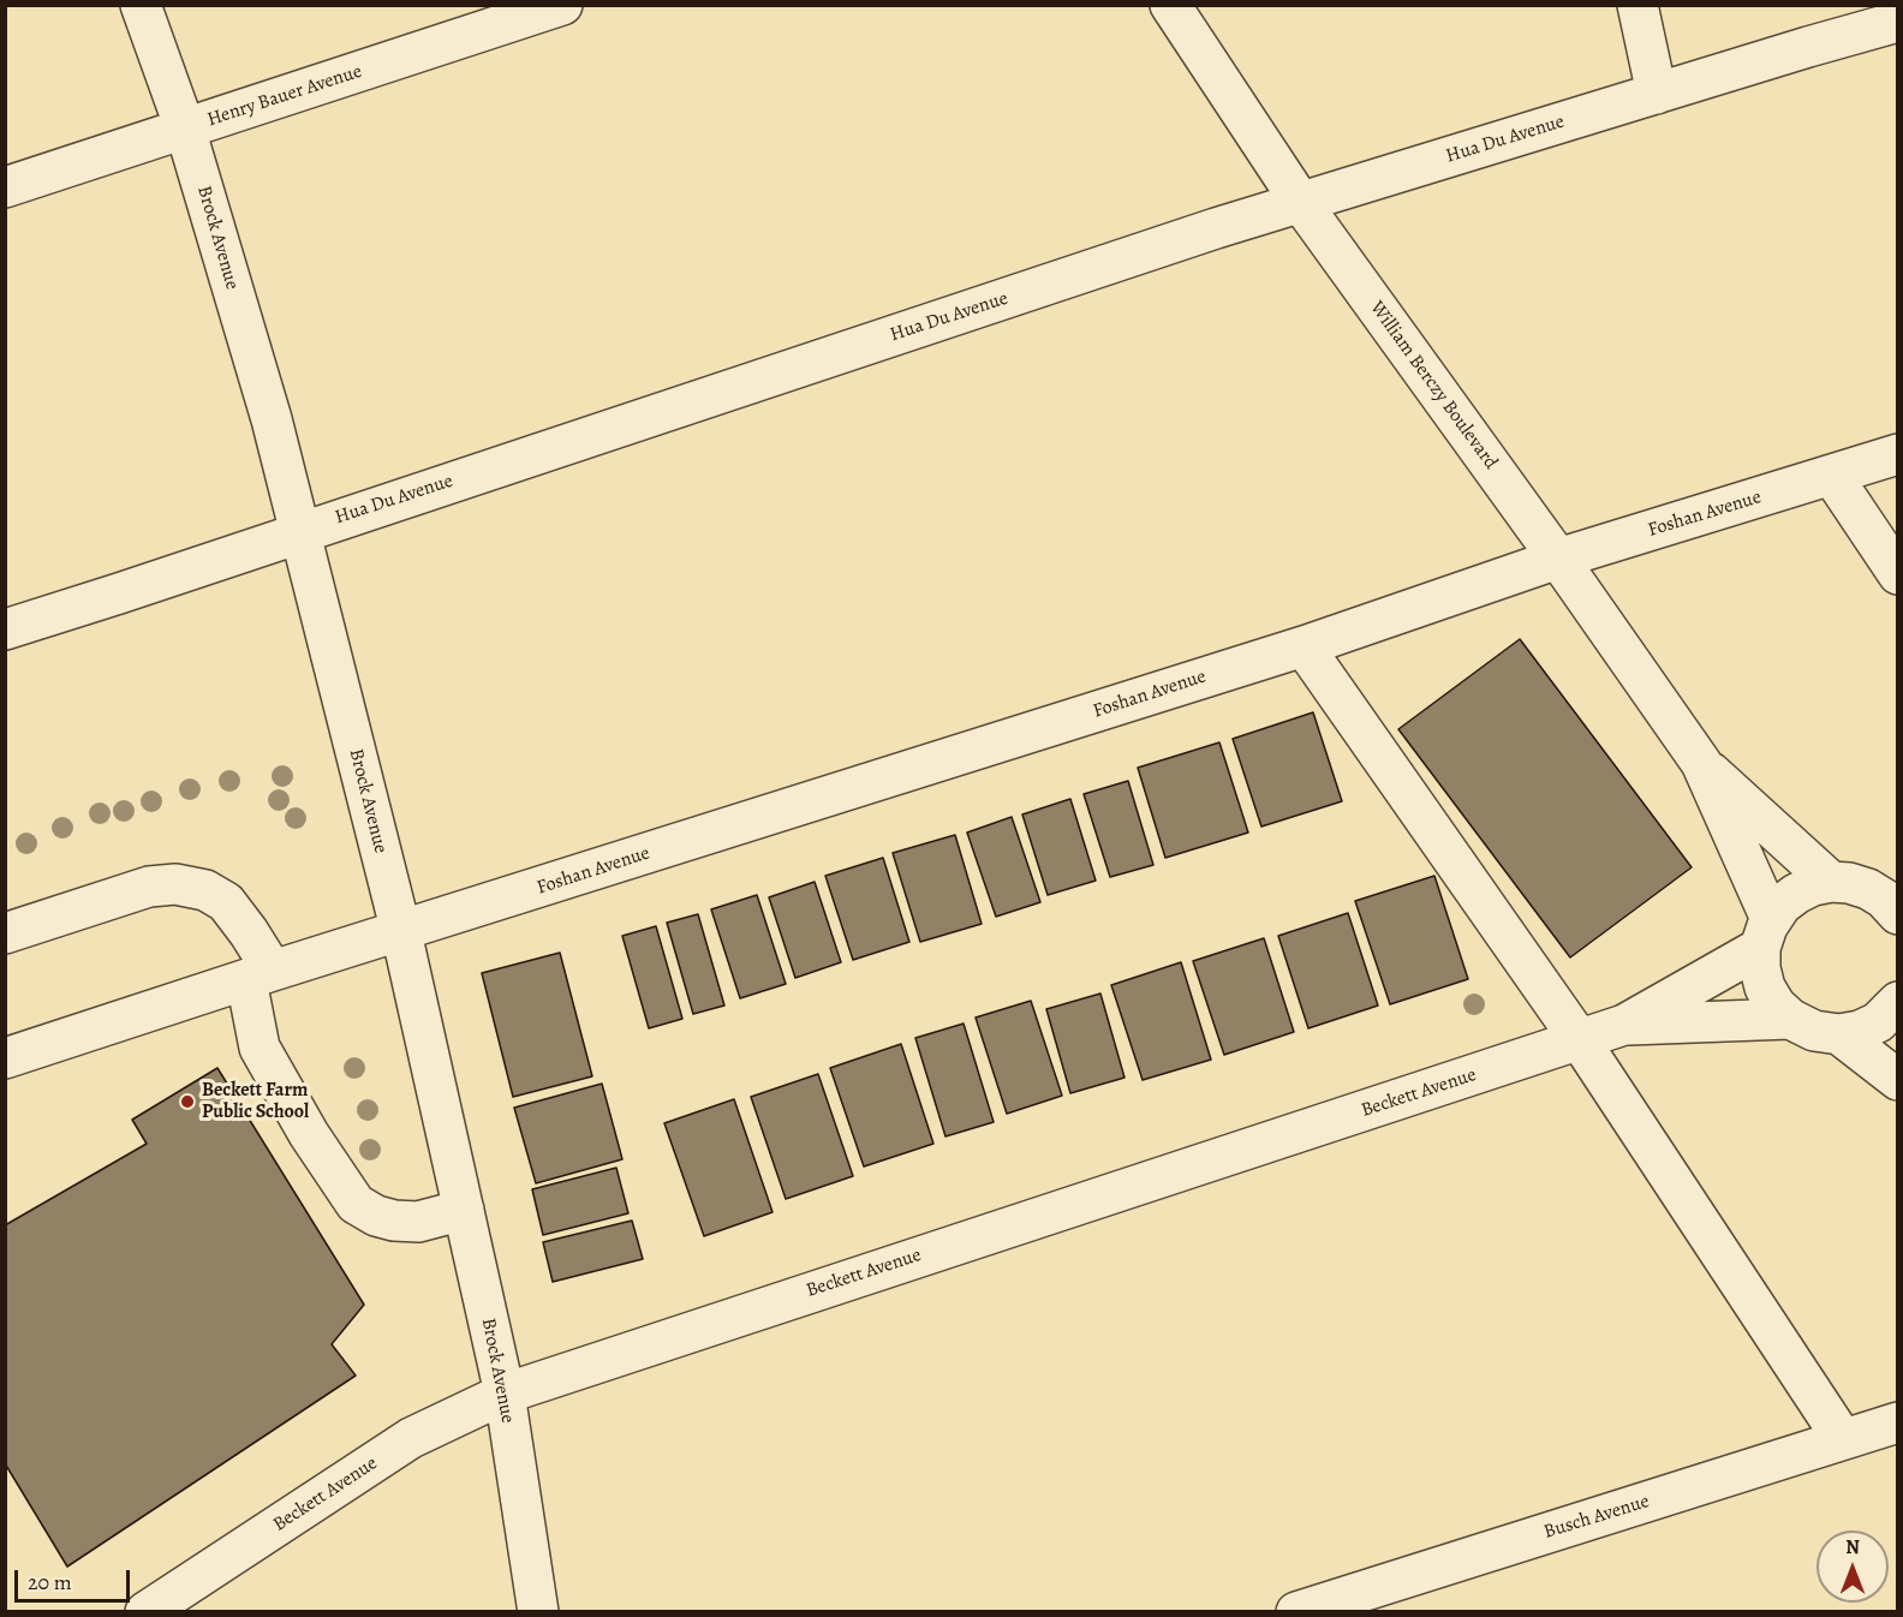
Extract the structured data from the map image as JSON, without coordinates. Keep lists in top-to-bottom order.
{
  "streets": {
    "street": [
      "Henry Bauer Avenue",
      "Hua Du Avenue",
      "Brock Avenue",
      "William Berczy Boulevard",
      "Foshan Avenue",
      "Beckett Avenue",
      "Busch Avenue"
    ]
  },
  "crossings": [
    ["Henry Bauer Avenue", "Brock Avenue"],
    ["Hua Du Avenue", "Brock Avenue"],
    ["Hua Du Avenue", "William Berczy Boulevard"],
    ["Brock Avenue", "Foshan Avenue"],
    ["Brock Avenue", "Beckett Avenue"],
    ["William Berczy Boulevard", "Foshan Avenue"],
    ["William Berczy Boulevard", "Beckett Avenue"]
  ],
  "places": ["Beckett Farm Public School"],
  "scale_bar": "20 m",
  "north": "top"
}
